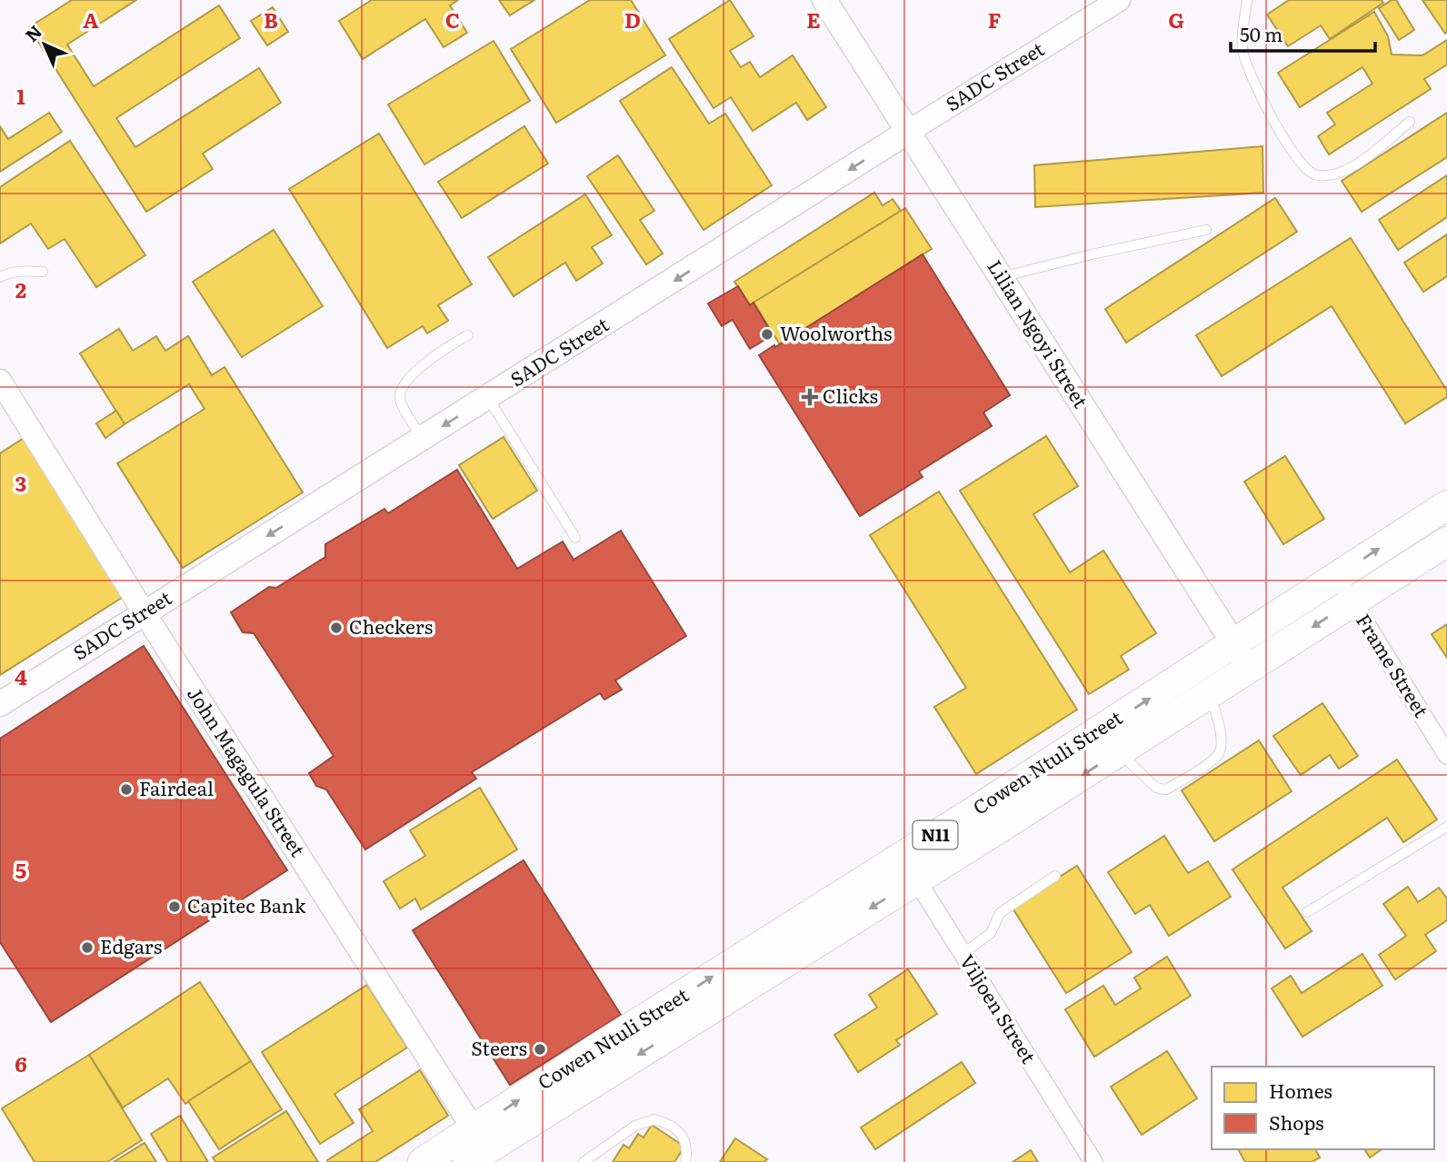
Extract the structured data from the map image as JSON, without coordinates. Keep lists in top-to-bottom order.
{
  "streets": {
    "highway": ["Cowen Ntuli Street", "N11"],
    "main road": ["SADC Street", "Lilian Ngoyi Street"],
    "street": ["Frame Street", "John Magagula Street", "Viljoen Street"]
  },
  "crossings": [
    ["SADC Street", "Lilian Ngoyi Street"],
    ["SADC Street", "John Magagula Street"],
    ["Lilian Ngoyi Street", "Cowen Ntuli Street"],
    ["Frame Street", "Cowen Ntuli Street"],
    ["Cowen Ntuli Street", "John Magagula Street"],
    ["Cowen Ntuli Street", "Viljoen Street"]
  ],
  "one_way": ["SADC Street"],
  "places": {
    "other": [
      "Woolworths",
      "Checkers",
      "Fairdeal",
      "Capitec Bank",
      "Edgars",
      "Steers"
    ],
    "health": ["Clicks"]
  },
  "legend": ["Homes", "Shops"],
  "scale_bar": "50 m",
  "north": "top left",
  "grid": {
    "columns": [
      "A",
      "B",
      "C",
      "D",
      "E",
      "F",
      "G"
    ],
    "rows": [
      "1",
      "2",
      "3",
      "4",
      "5",
      "6"
    ]
  }
}
